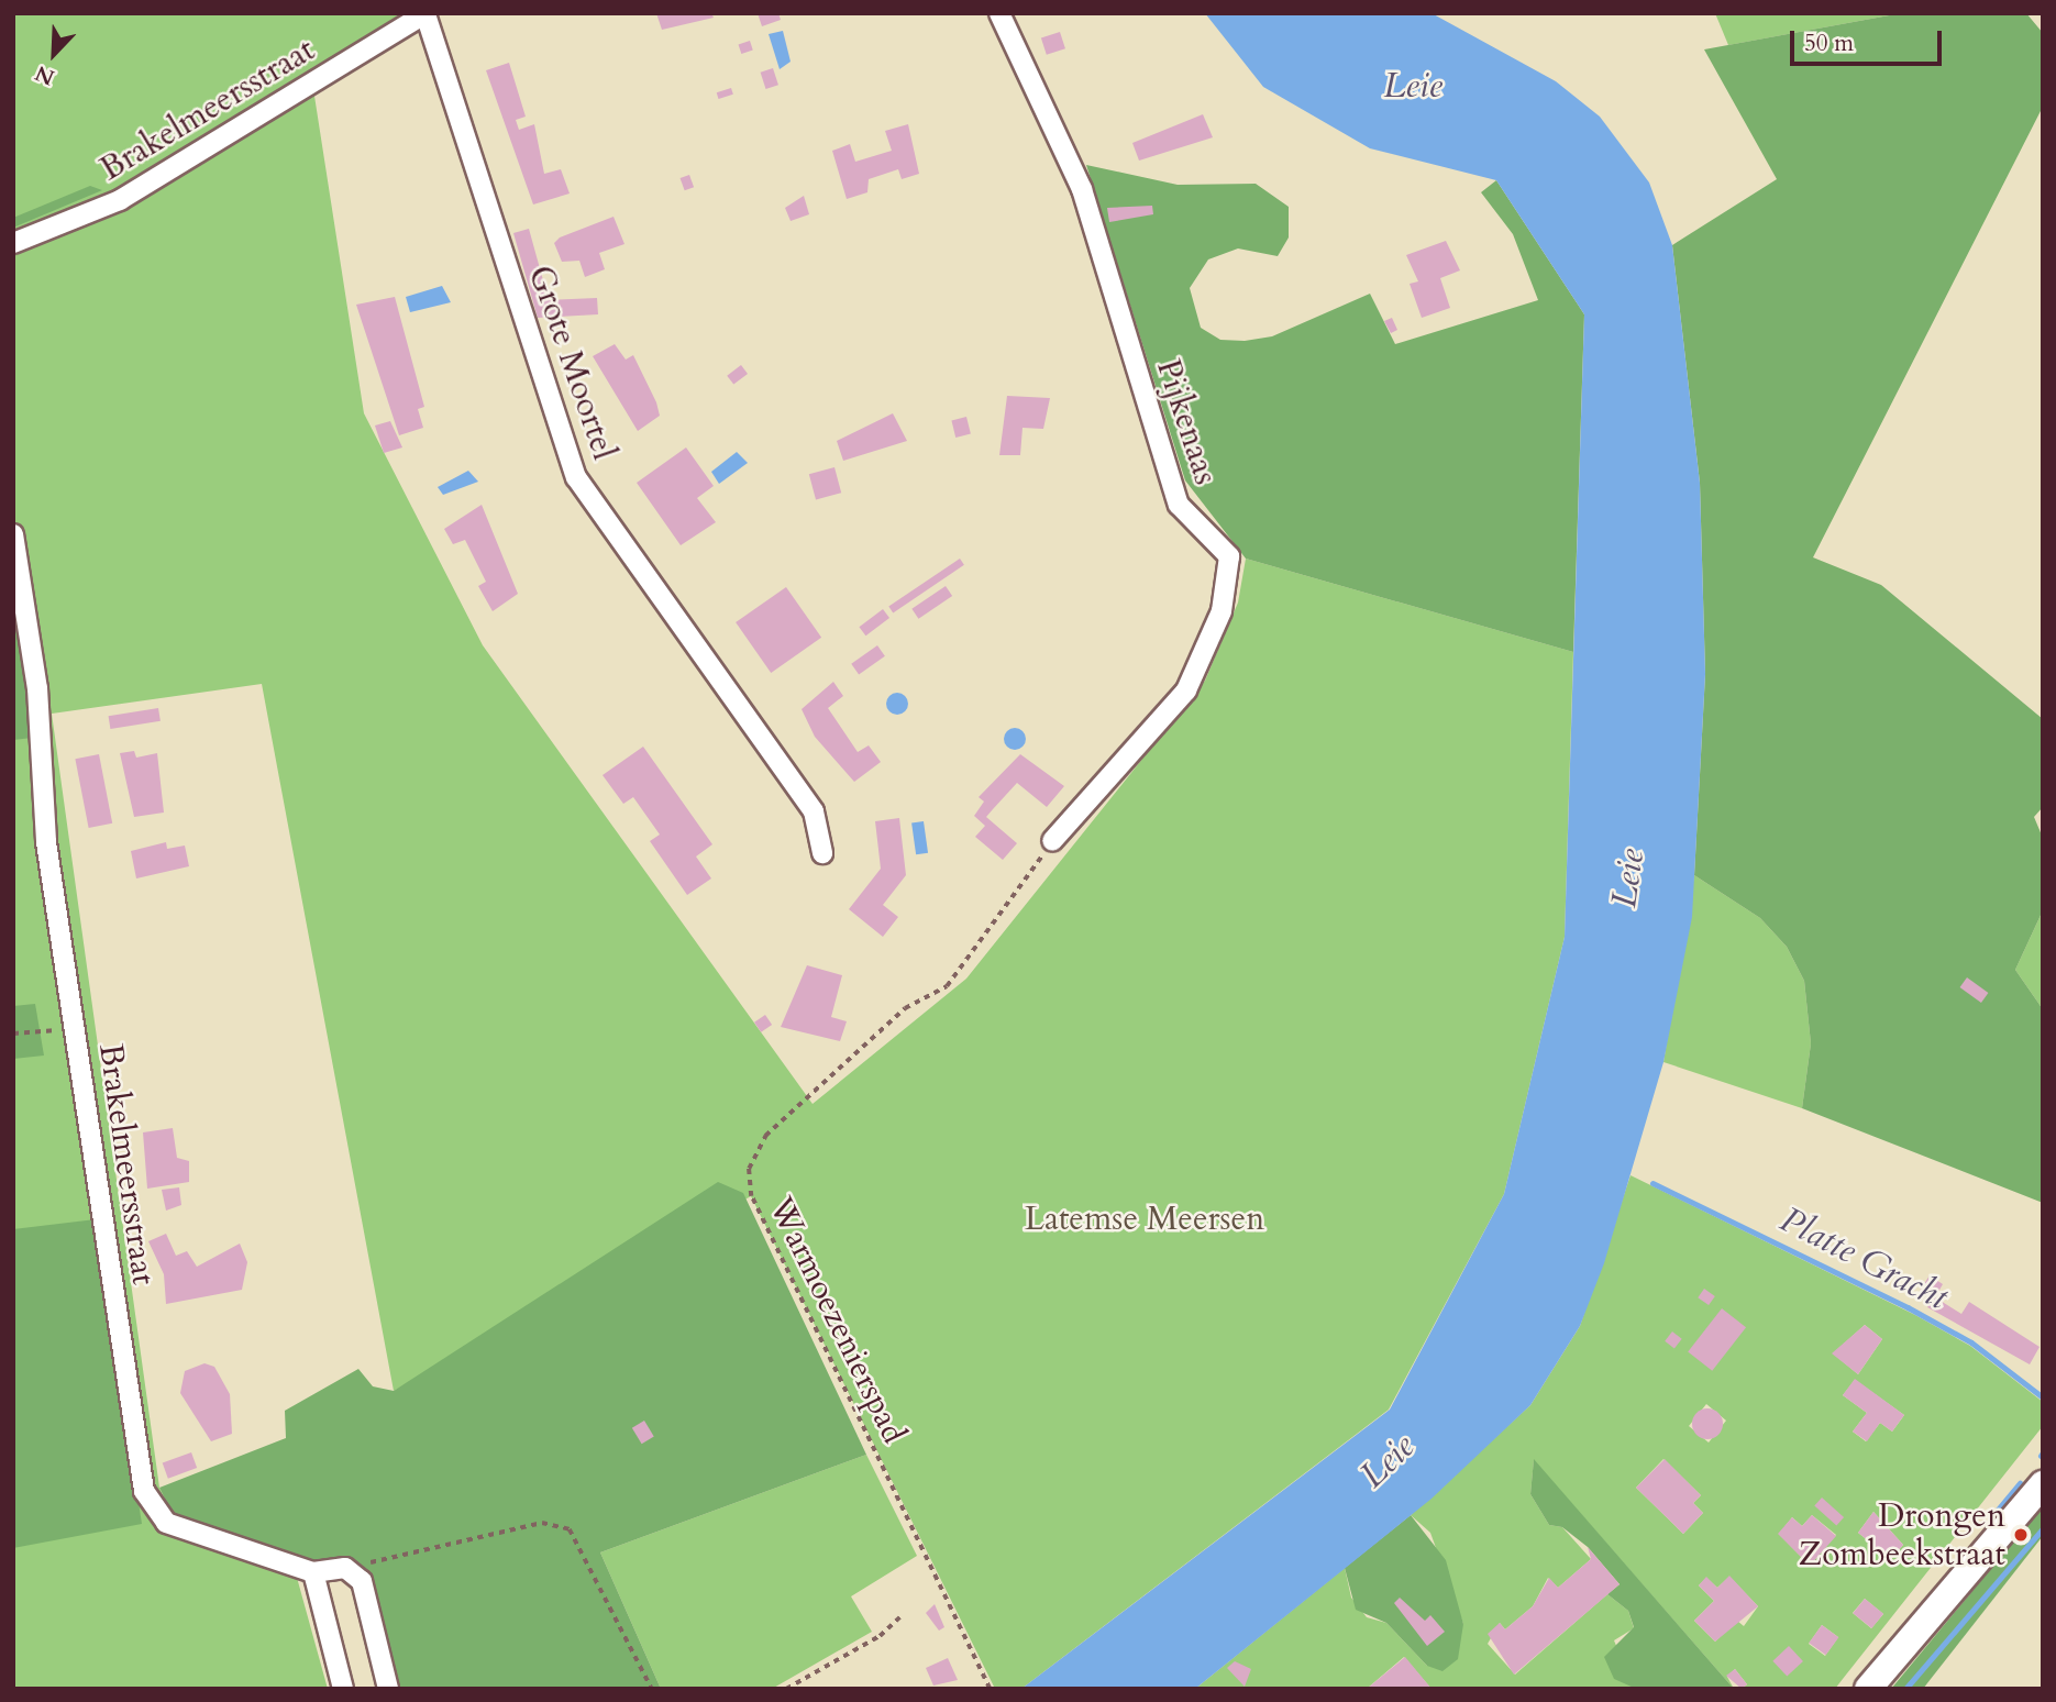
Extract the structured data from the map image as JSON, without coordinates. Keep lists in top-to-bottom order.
{
  "streets": {
    "street": ["Brakelmeersstraat", "Grote Moortel", "Pijkenaas"],
    "path": ["Warmoezenierspad"]
  },
  "crossings": [
    ["Brakelmeersstraat", "Grote Moortel"],
    ["Pijkenaas", "Warmoezenierspad"]
  ],
  "water": ["Leie", "Platte Gracht"],
  "parks": ["Latemse Meersen"],
  "places": ["Drongen Zombeekstraat"],
  "scale_bar": "50 m",
  "north": "bottom left"
}
